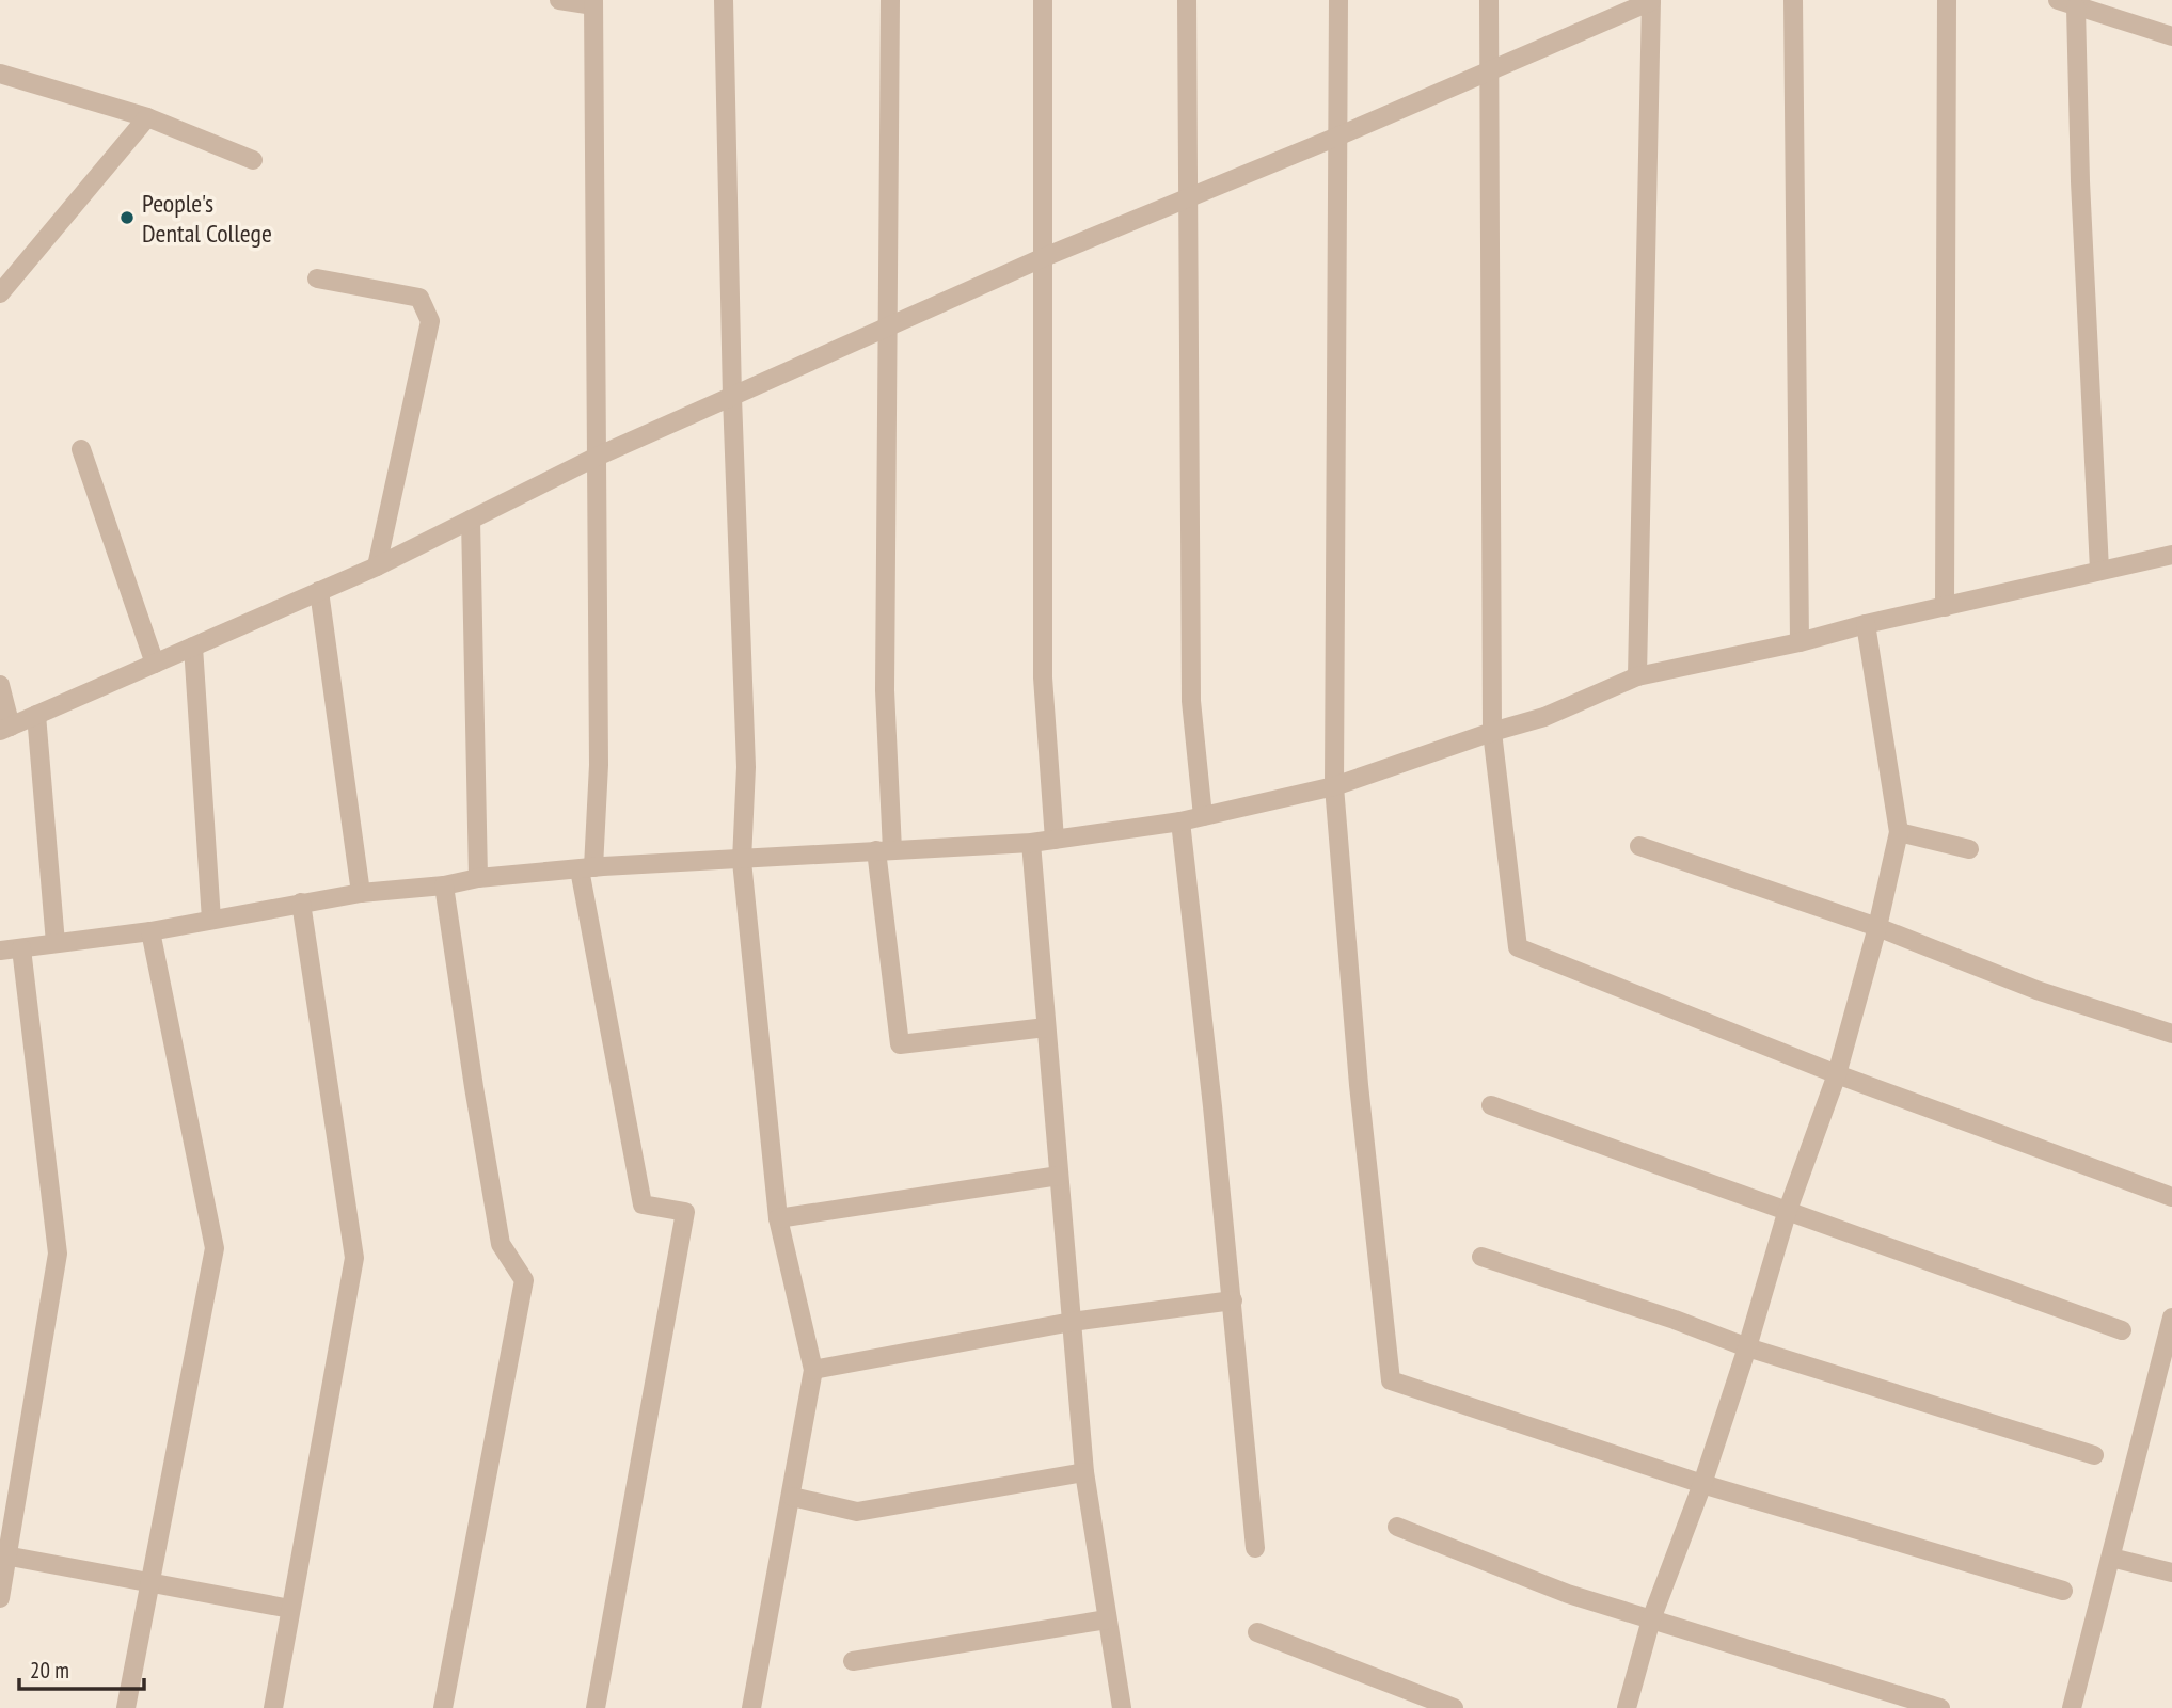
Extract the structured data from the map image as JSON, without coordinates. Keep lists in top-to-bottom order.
{
  "places": ["People's Dental College"],
  "scale_bar": "20 m"
}
